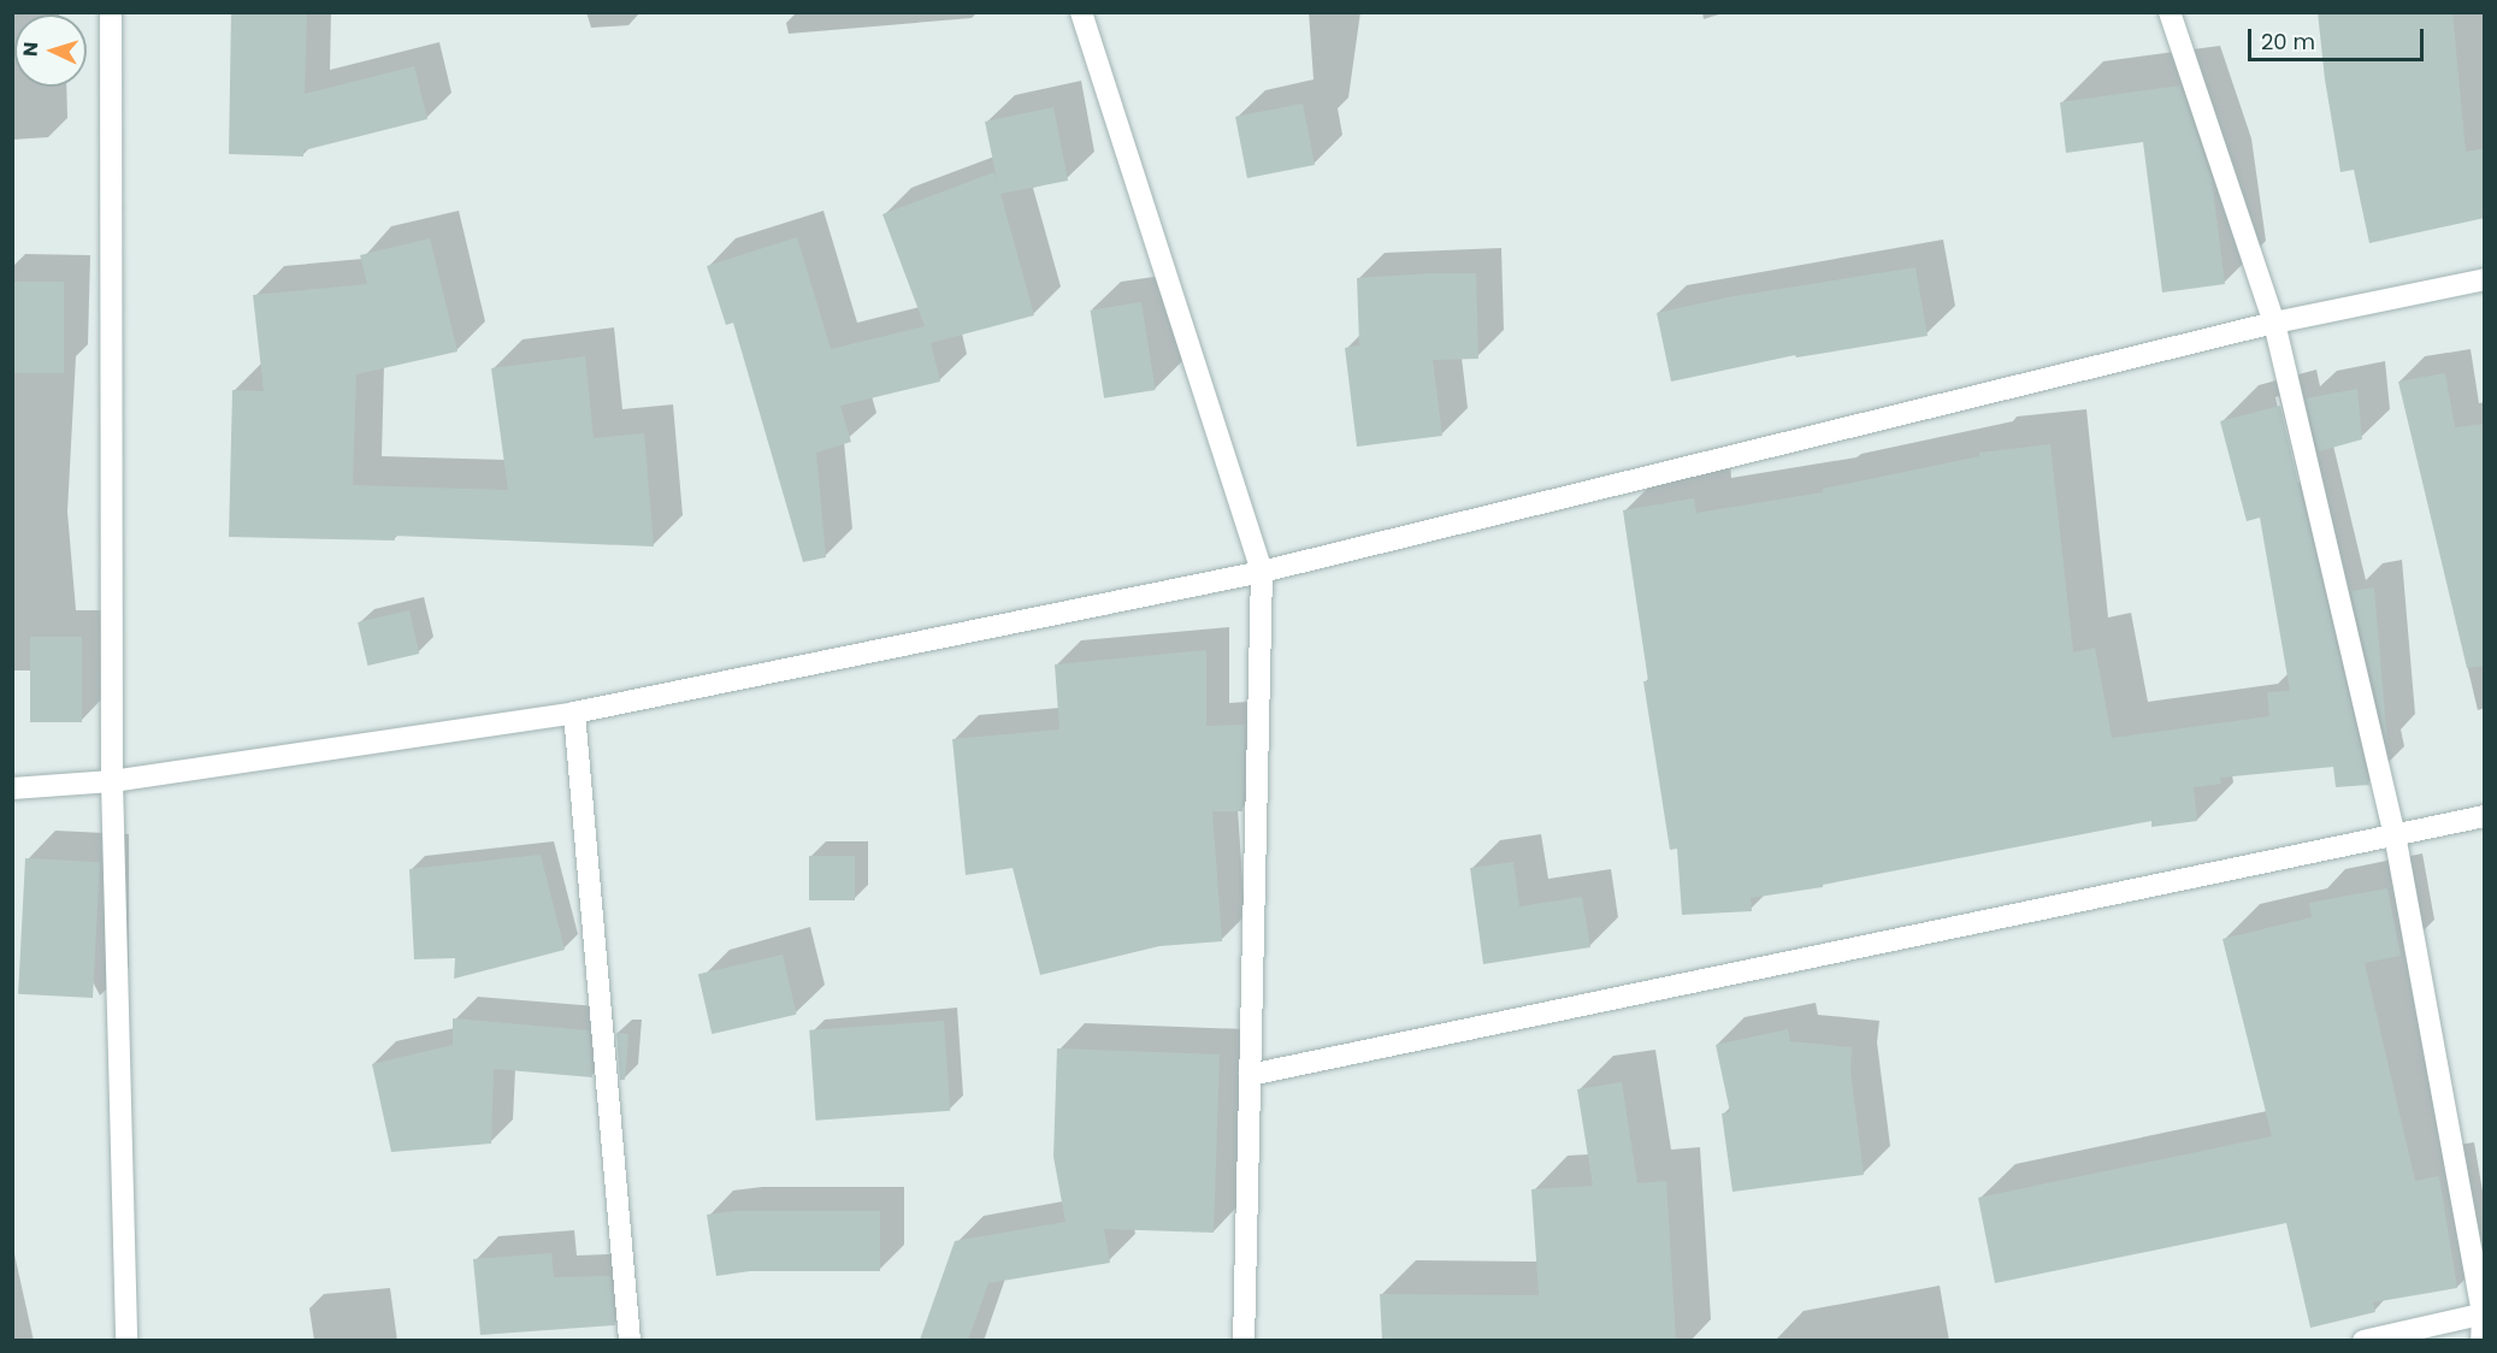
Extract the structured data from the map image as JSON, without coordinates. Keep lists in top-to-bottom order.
{
  "scale_bar": "20 m",
  "north": "left"
}
